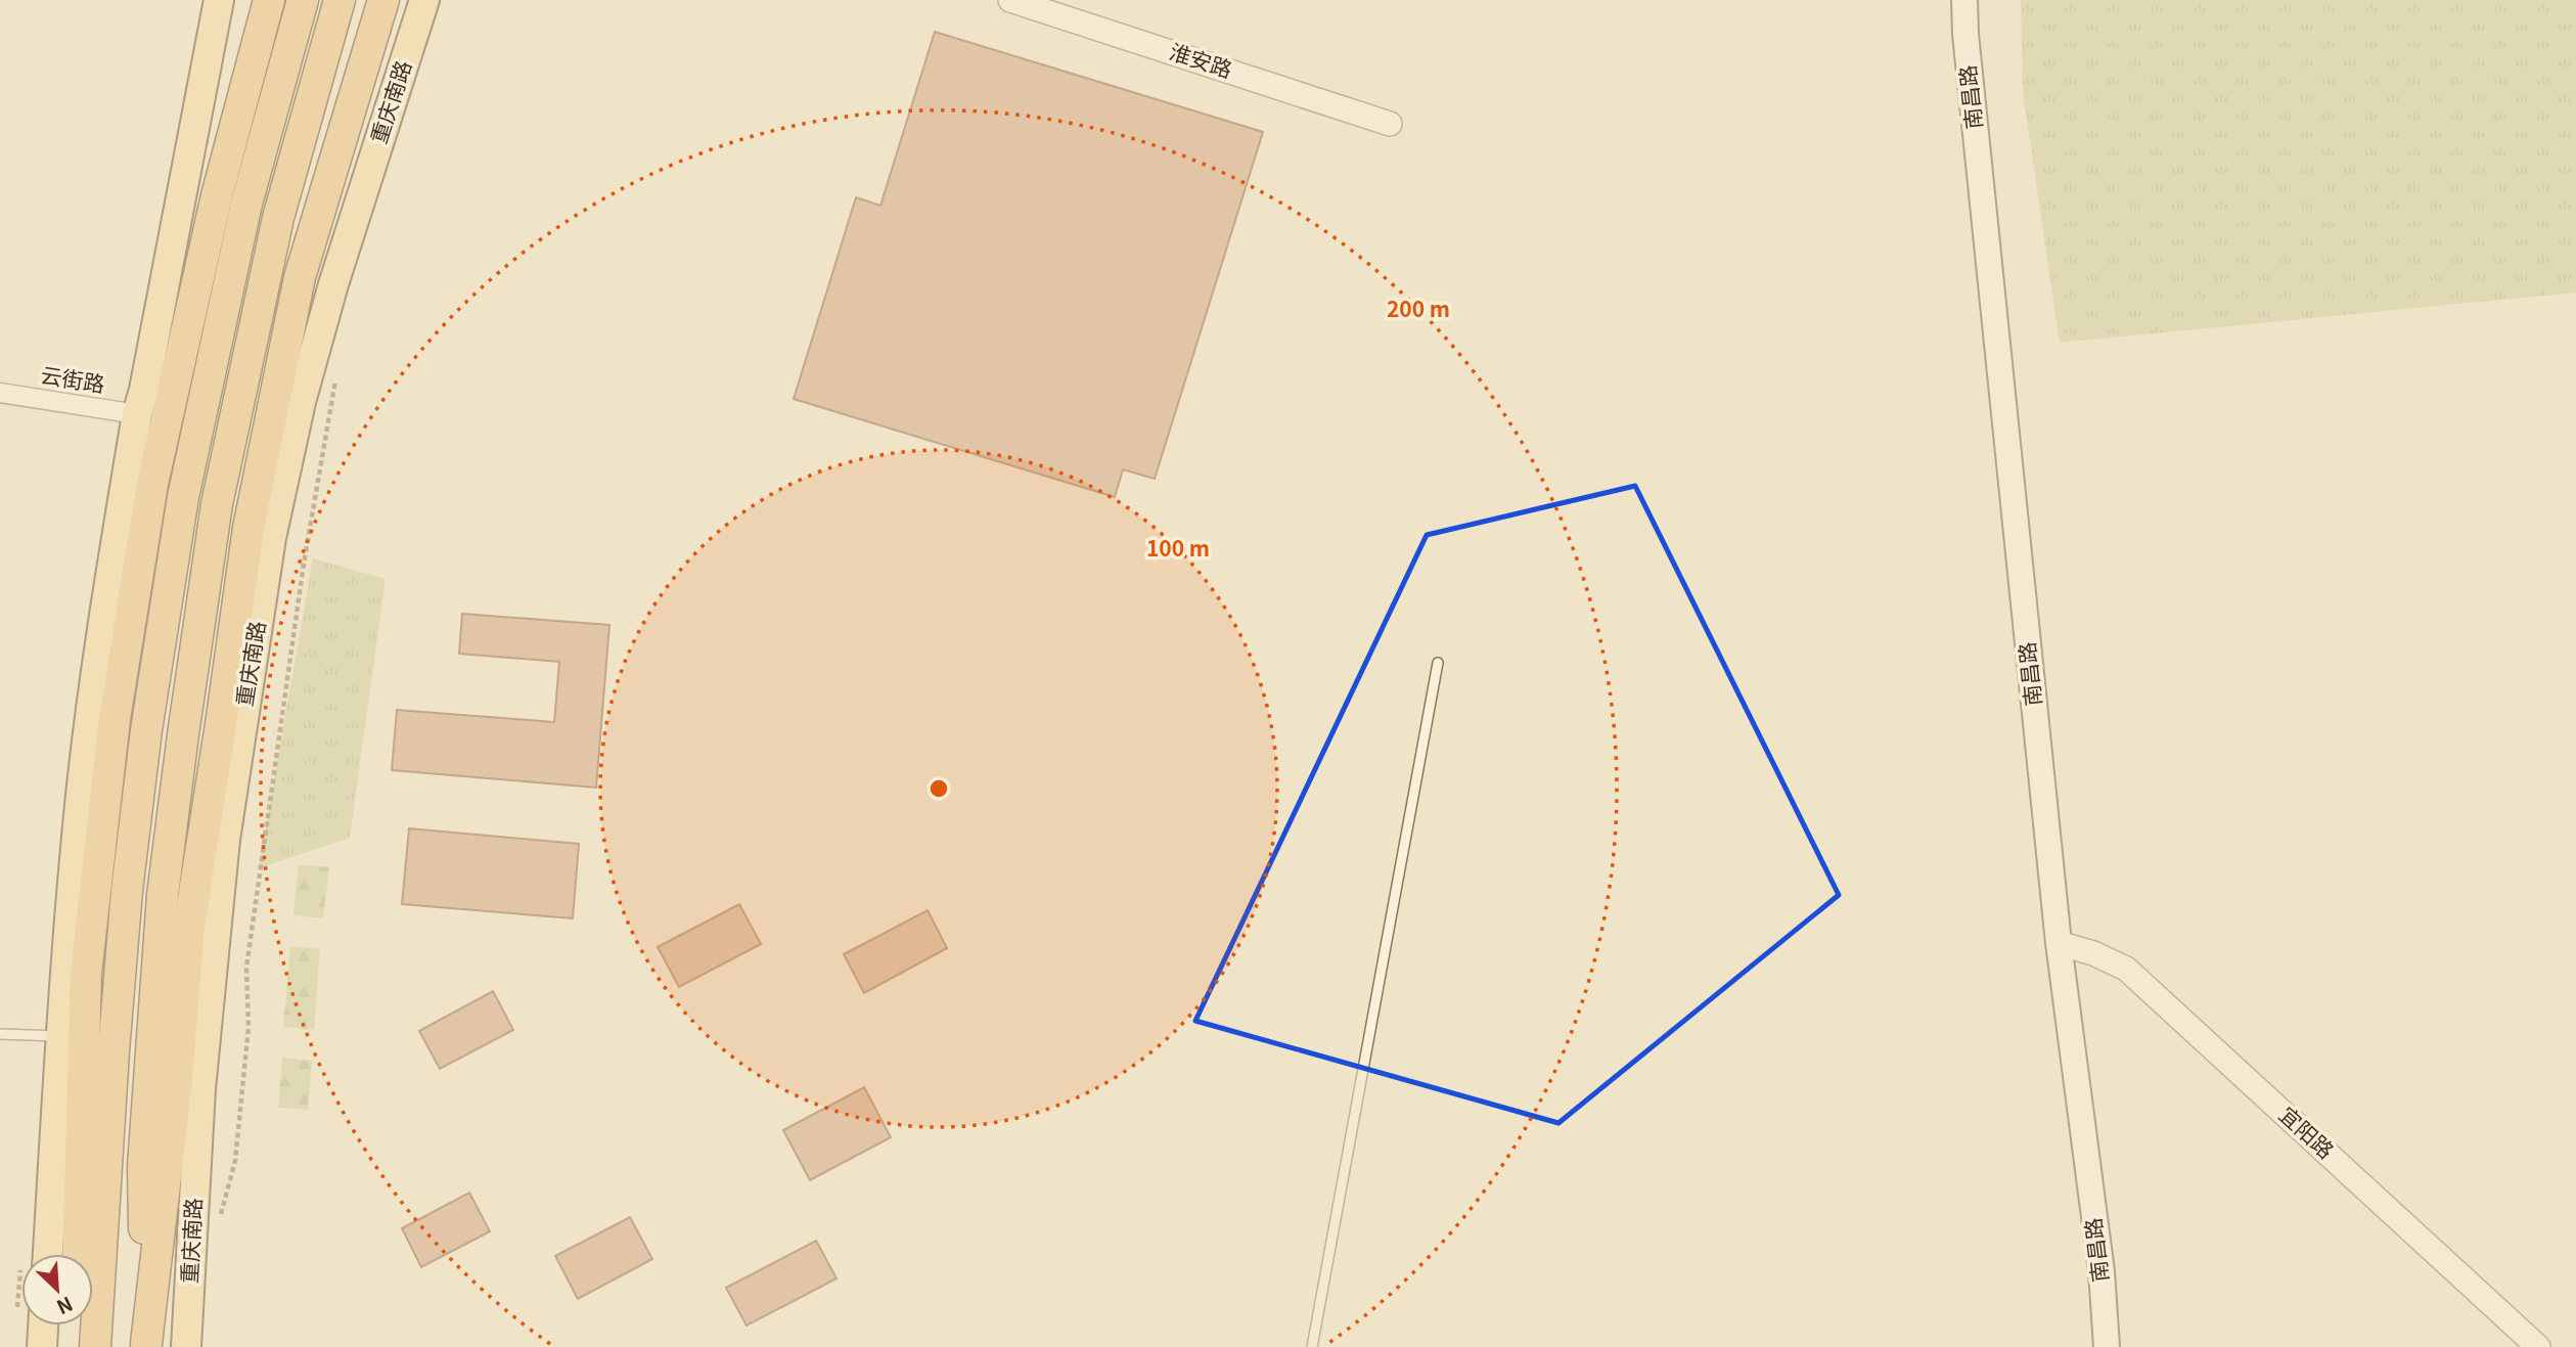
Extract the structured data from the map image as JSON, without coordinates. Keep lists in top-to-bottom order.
{
  "streets": {
    "main road": ["南昌路", "重庆南路"],
    "street": ["淮安路", "云街路", "宜阳路"]
  },
  "crossings": [
    ["南昌路", "宜阳路"]
  ],
  "north": "bottom right",
  "rings": ["200 m", "100 m"]
}
